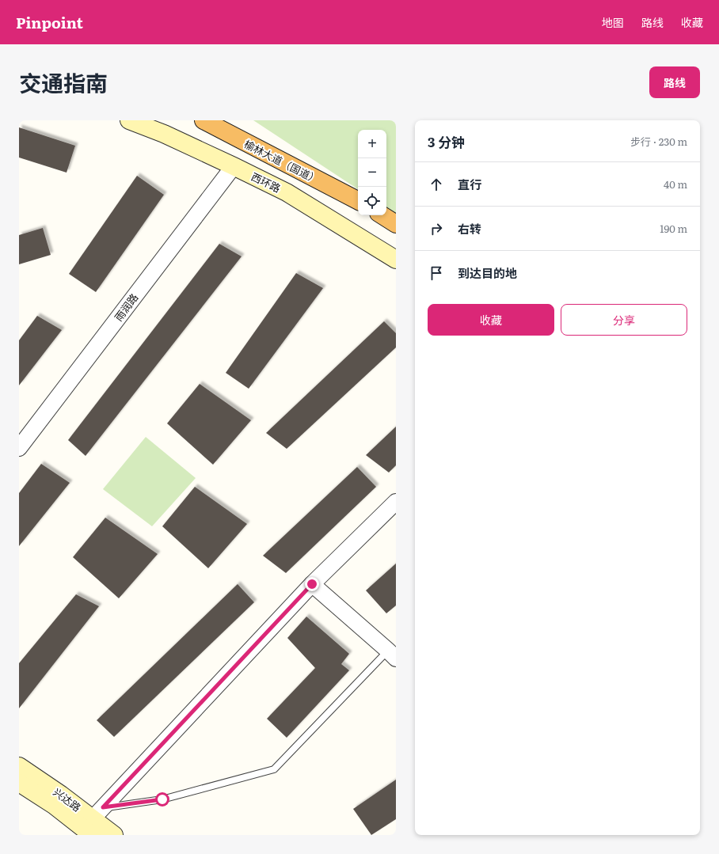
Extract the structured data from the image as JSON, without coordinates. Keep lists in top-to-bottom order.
{
  "streets": {
    "highway": ["榆林大道（国道）"],
    "main road": ["西环路", "兴达路"],
    "street": ["雨润路"]
  },
  "crossings": [
    ["西环路", "雨润路"]
  ],
  "page": {
    "header": "Pinpoint",
    "nav": ["地图", "路线", "收藏"],
    "title": "交通指南",
    "buttons": [
      "路线",
      ["收藏", "分享"]
    ],
    "heading": ["3 分钟", "步行 · 230 m"],
    "map_buttons": ["+", "−"],
    "list": [
      ["直行", "40 m"],
      ["右转", "190 m"],
      "到达目的地"
    ]
  }
}
